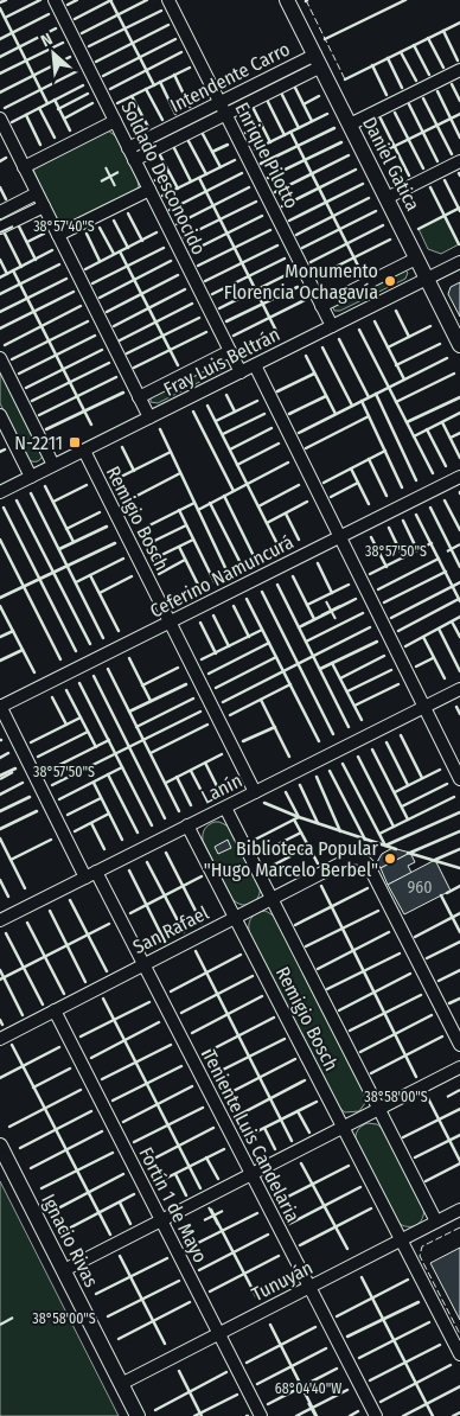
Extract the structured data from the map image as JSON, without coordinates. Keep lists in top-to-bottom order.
{
  "streets": {
    "main road": ["Daniel Gatica", "Ignacio Rivas"],
    "street": [
      "Intendente Carro",
      "Enrique Pilotto",
      "Soldado Desconocido",
      "Fray Luis Beltrán",
      "Remigio Bosch",
      "Ceferino Namuncurá",
      "Lanín",
      "San Rafael",
      "Teniente Luis Candelaria",
      "Fortín 1 de Mayo",
      "Tunuyán"
    ]
  },
  "crossings": [
    ["Intendente Carro", "Enrique Pilotto"],
    ["Intendente Carro", "Daniel Gatica"],
    ["Intendente Carro", "Soldado Desconocido"],
    ["Enrique Pilotto", "Fray Luis Beltrán"],
    ["Daniel Gatica", "Fray Luis Beltrán"],
    ["Soldado Desconocido", "Fray Luis Beltrán"],
    ["Fray Luis Beltrán", "Remigio Bosch"],
    ["Remigio Bosch", "Ceferino Namuncurá"],
    ["Remigio Bosch", "Lanín"],
    ["Remigio Bosch", "San Rafael"],
    ["Remigio Bosch", "Tunuyán"],
    ["Ceferino Namuncurá", "Teniente Luis Candelaria"],
    ["Lanín", "Teniente Luis Candelaria"],
    ["San Rafael", "Teniente Luis Candelaria"],
    ["San Rafael", "Fortín 1 de Mayo"],
    ["Teniente Luis Candelaria", "Tunuyán"],
    ["Fortín 1 de Mayo", "Tunuyán"],
    ["Ignacio Rivas", "Tunuyán"]
  ],
  "places": {
    "other": ["Monumento Florencia Ochagavía", "Biblioteca Popular \"Hugo Marcelo Berbel\""],
    "transit": ["N-2211"]
  },
  "house_numbers": ["960"],
  "north": "top left",
  "coordinates": [
    "38°57'40\"S",
    "38°57'50\"S",
    "38°58'00\"S",
    "68°04'40\"W"
  ]
}
